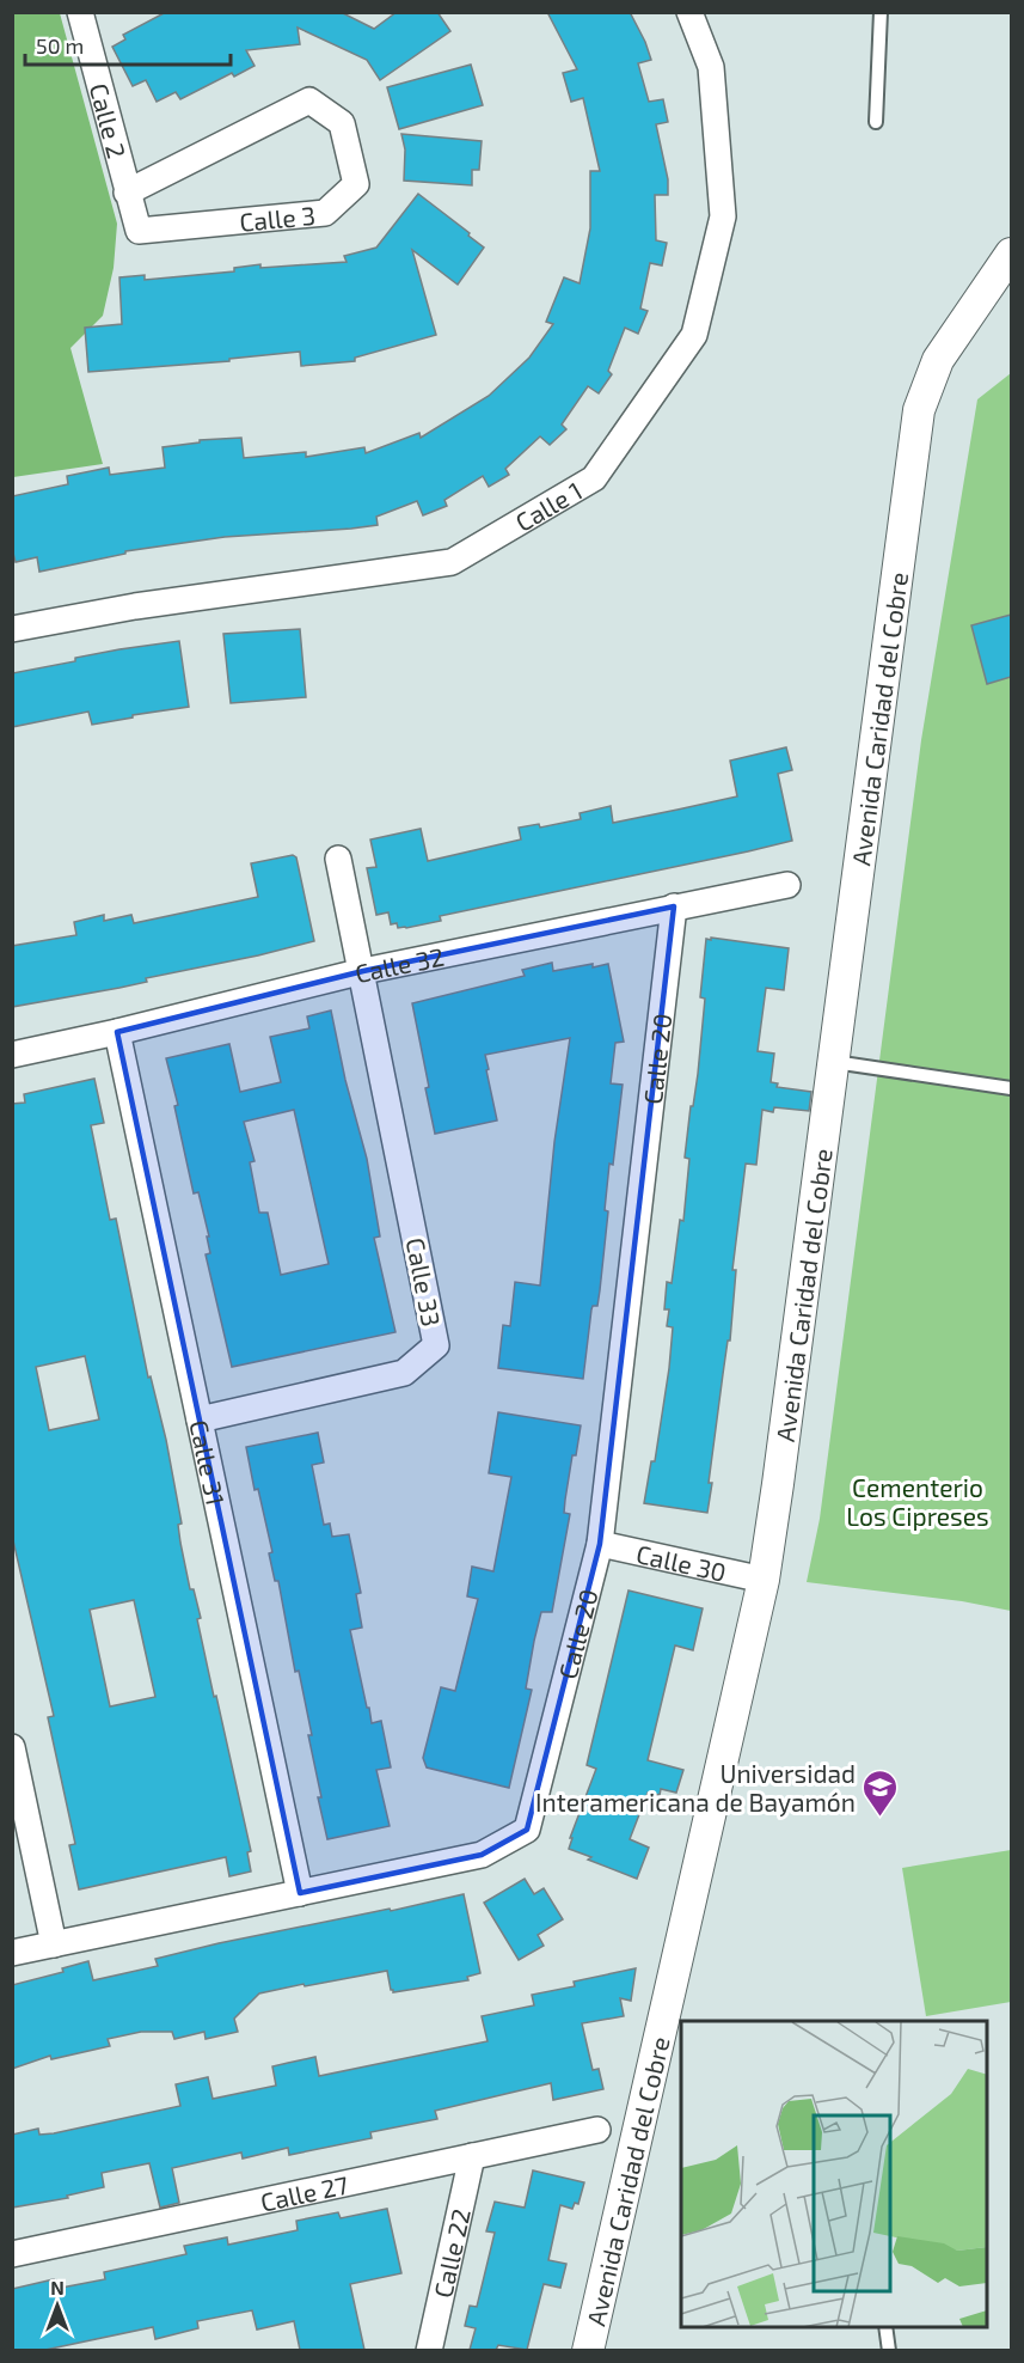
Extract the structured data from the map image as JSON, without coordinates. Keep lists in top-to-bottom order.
{
  "streets": {
    "street": [
      "Calle 2",
      "Calle 3",
      "Calle 1",
      "Avenida Caridad del Cobre",
      "Calle 32",
      "Calle 20",
      "Calle 33",
      "Calle 31",
      "Calle 30",
      "Calle 27",
      "Calle 22"
    ]
  },
  "crossings": [
    ["Calle 2", "Calle 3"],
    ["Avenida Caridad del Cobre", "Calle 30"],
    ["Calle 32", "Calle 20"],
    ["Calle 32", "Calle 33"],
    ["Calle 32", "Calle 31"],
    ["Calle 20", "Calle 31"],
    ["Calle 20", "Calle 30"],
    ["Calle 33", "Calle 31"],
    ["Calle 27", "Calle 22"]
  ],
  "parks": ["Cementerio Los Cipreses"],
  "places": {
    "school or university": ["Universidad Interamericana de Bayamón"]
  },
  "scale_bar": "50 m",
  "north": "top"
}
